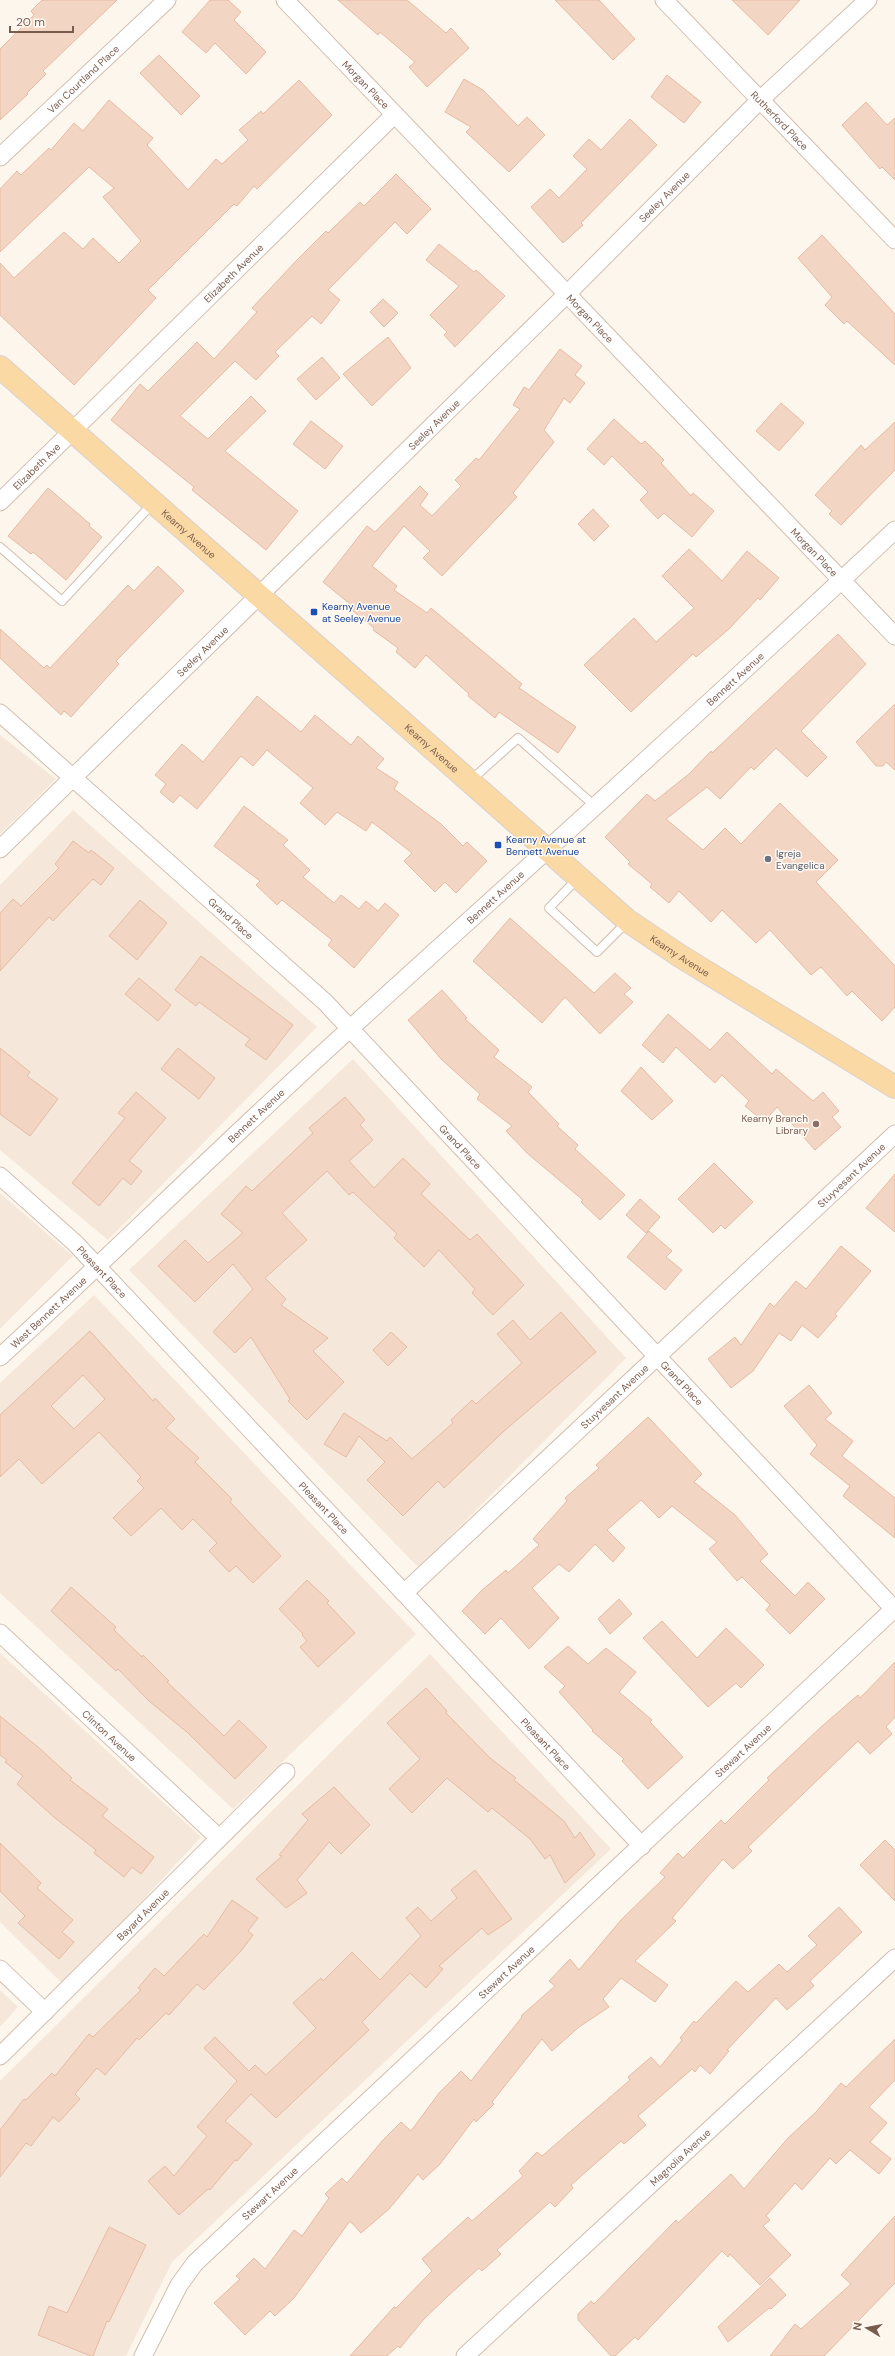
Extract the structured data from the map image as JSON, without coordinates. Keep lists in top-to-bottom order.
{
  "streets": {
    "main road": ["Kearny Avenue"],
    "street": [
      "Van Courtland Place",
      "Morgan Place",
      "Rutherford Place",
      "Seeley Avenue",
      "Elizabeth Avenue",
      "Elizabeth Ave",
      "Bennett Avenue",
      "Grand Place",
      "Stuyvesant Avenue",
      "Pleasant Place",
      "West Bennett Avenue",
      "Clinton Avenue",
      "Stewart Avenue",
      "Bayard Avenue",
      "Magnolia Avenue"
    ]
  },
  "crossings": [
    ["Morgan Place", "Seeley Avenue"],
    ["Morgan Place", "Elizabeth Avenue"],
    ["Morgan Place", "Bennett Avenue"],
    ["Rutherford Place", "Seeley Avenue"],
    ["Seeley Avenue", "Kearny Avenue"],
    ["Seeley Avenue", "Grand Place"],
    ["Elizabeth Avenue", "Elizabeth Ave"],
    ["Elizabeth Avenue", "Kearny Avenue"],
    ["Elizabeth Ave", "Kearny Avenue"],
    ["Kearny Avenue", "Bennett Avenue"],
    ["Bennett Avenue", "Grand Place"],
    ["Bennett Avenue", "Pleasant Place"],
    ["Bennett Avenue", "West Bennett Avenue"],
    ["Grand Place", "Stuyvesant Avenue"],
    ["Grand Place", "Stewart Avenue"],
    ["Stuyvesant Avenue", "Pleasant Place"],
    ["Pleasant Place", "West Bennett Avenue"],
    ["Pleasant Place", "Stewart Avenue"],
    ["Clinton Avenue", "Bayard Avenue"]
  ],
  "places": {
    "transit": ["Kearny Avenue at Seeley Avenue", "Kearny Avenue at Bennett Avenue"],
    "other": ["Igreja Evangelica", "Kearny Branch Library"]
  },
  "scale_bar": "20 m",
  "north": "left"
}
